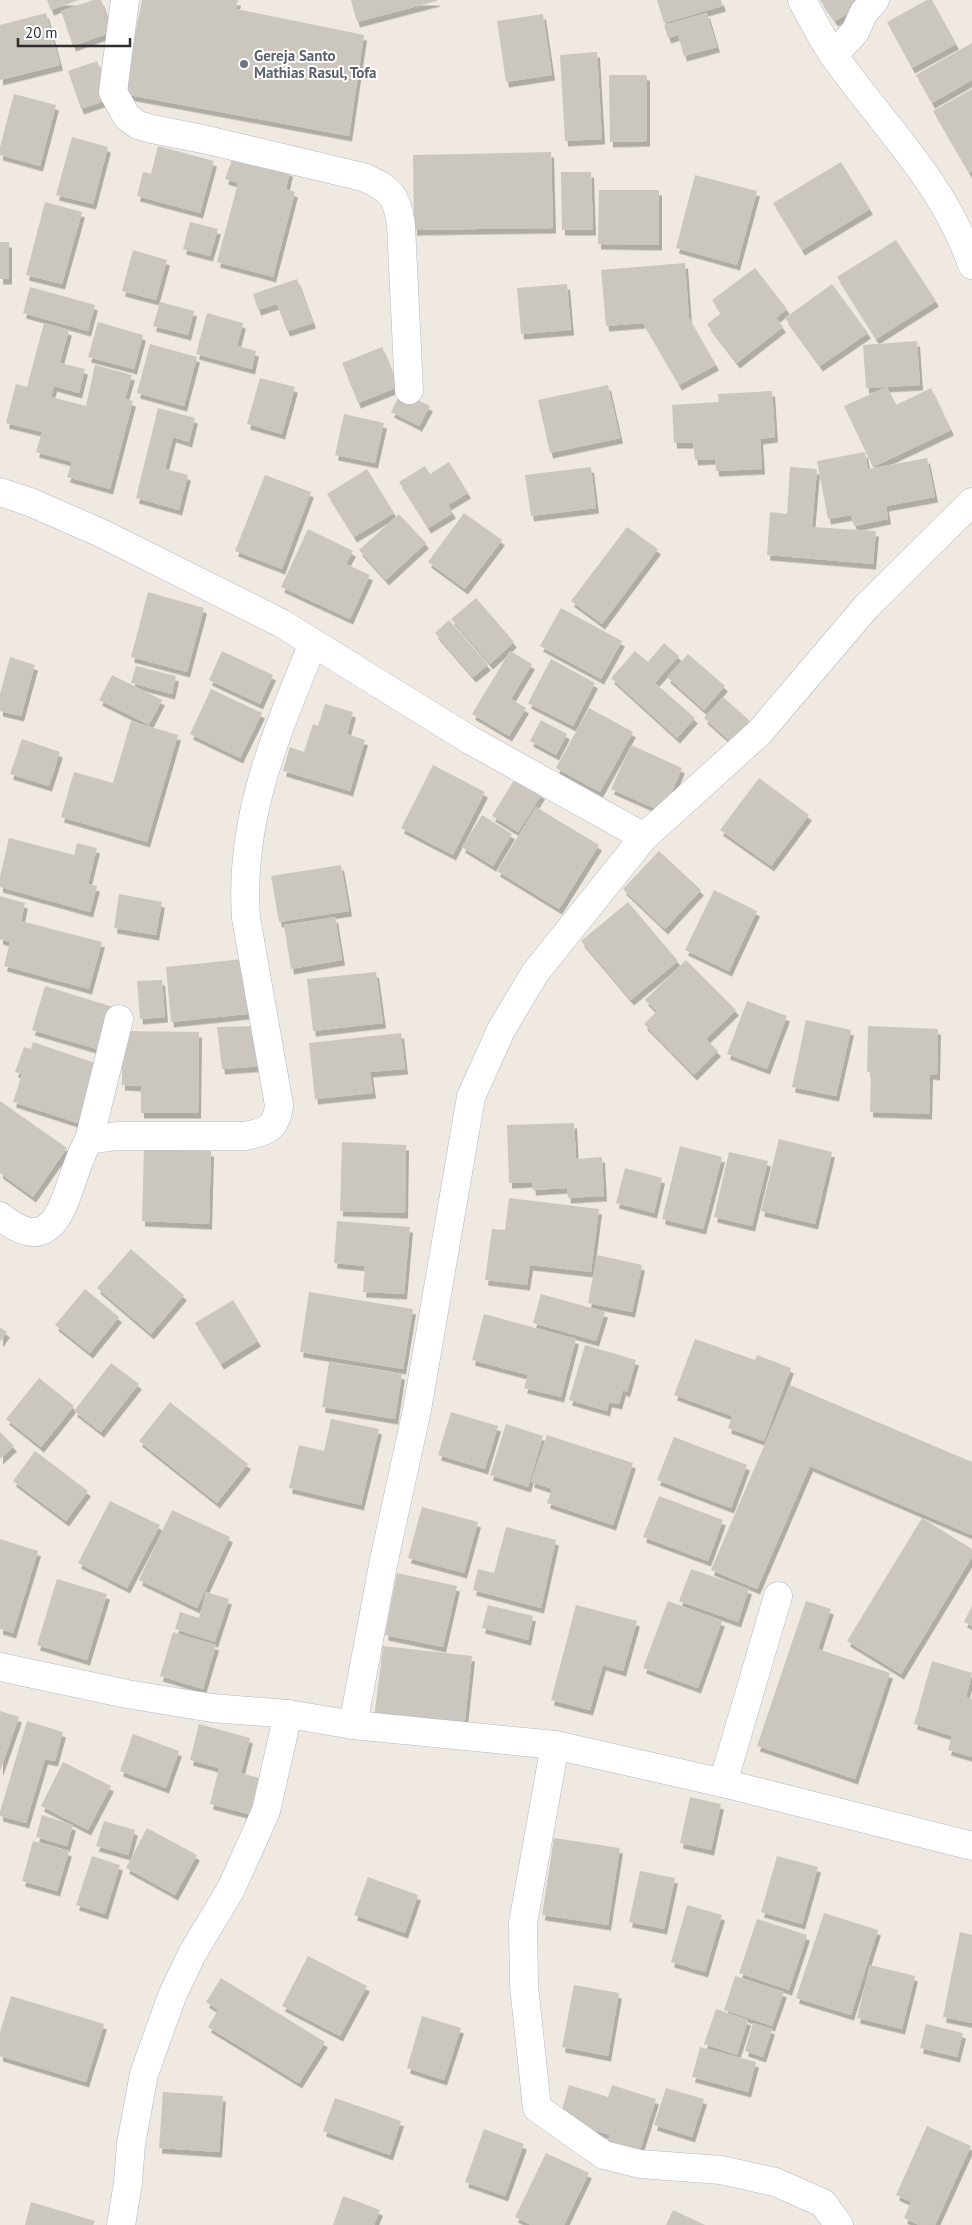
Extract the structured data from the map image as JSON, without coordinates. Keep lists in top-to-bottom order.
{
  "places": ["Gereja Santo Mathias Rasul, Tofa"],
  "scale_bar": "20 m"
}
